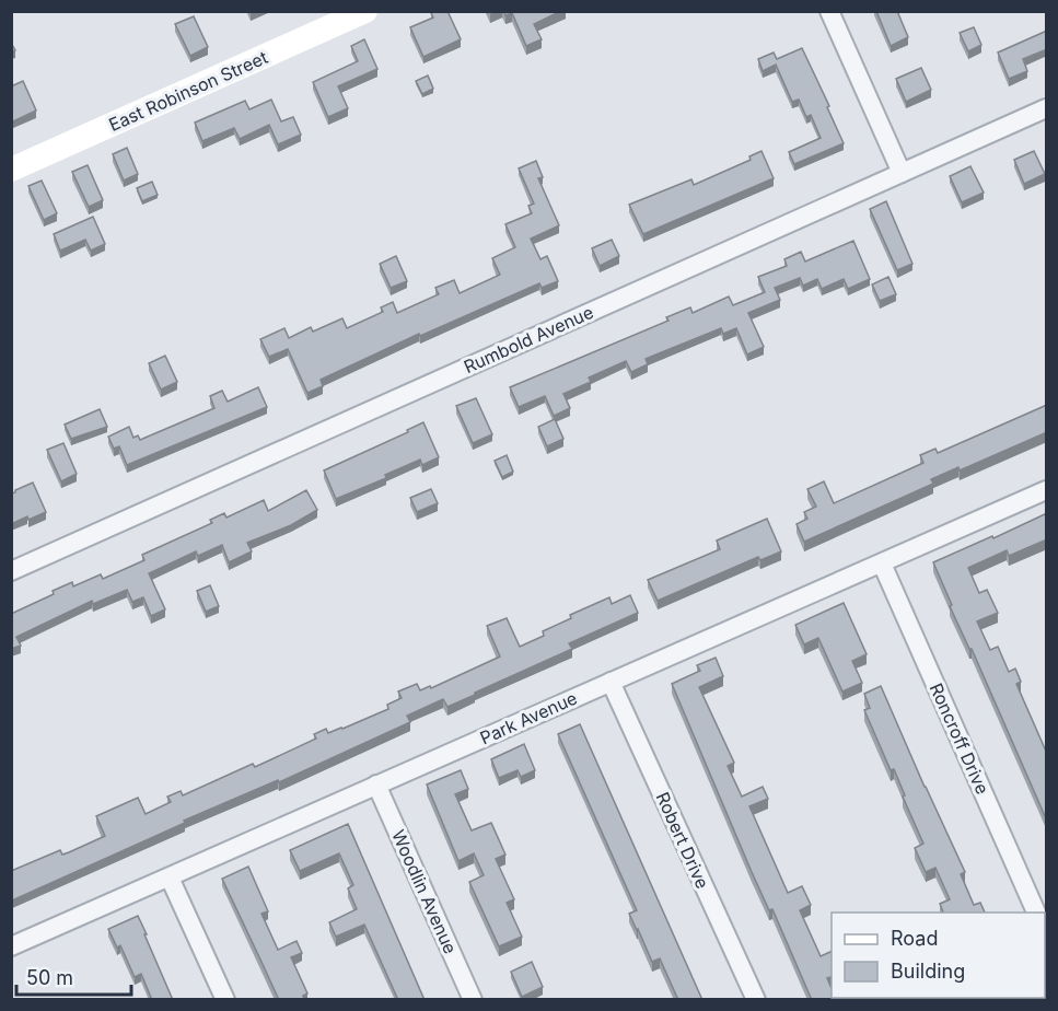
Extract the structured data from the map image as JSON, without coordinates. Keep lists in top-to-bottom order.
{
  "streets": {
    "street": [
      "East Robinson Street",
      "Rumbold Avenue",
      "Park Avenue",
      "Roncroff Drive",
      "Robert Drive",
      "Woodlin Avenue"
    ]
  },
  "crossings": [
    ["Park Avenue", "Roncroff Drive"],
    ["Park Avenue", "Robert Drive"],
    ["Park Avenue", "Woodlin Avenue"]
  ],
  "legend": ["Road", "Building"],
  "scale_bar": "50 m"
}
